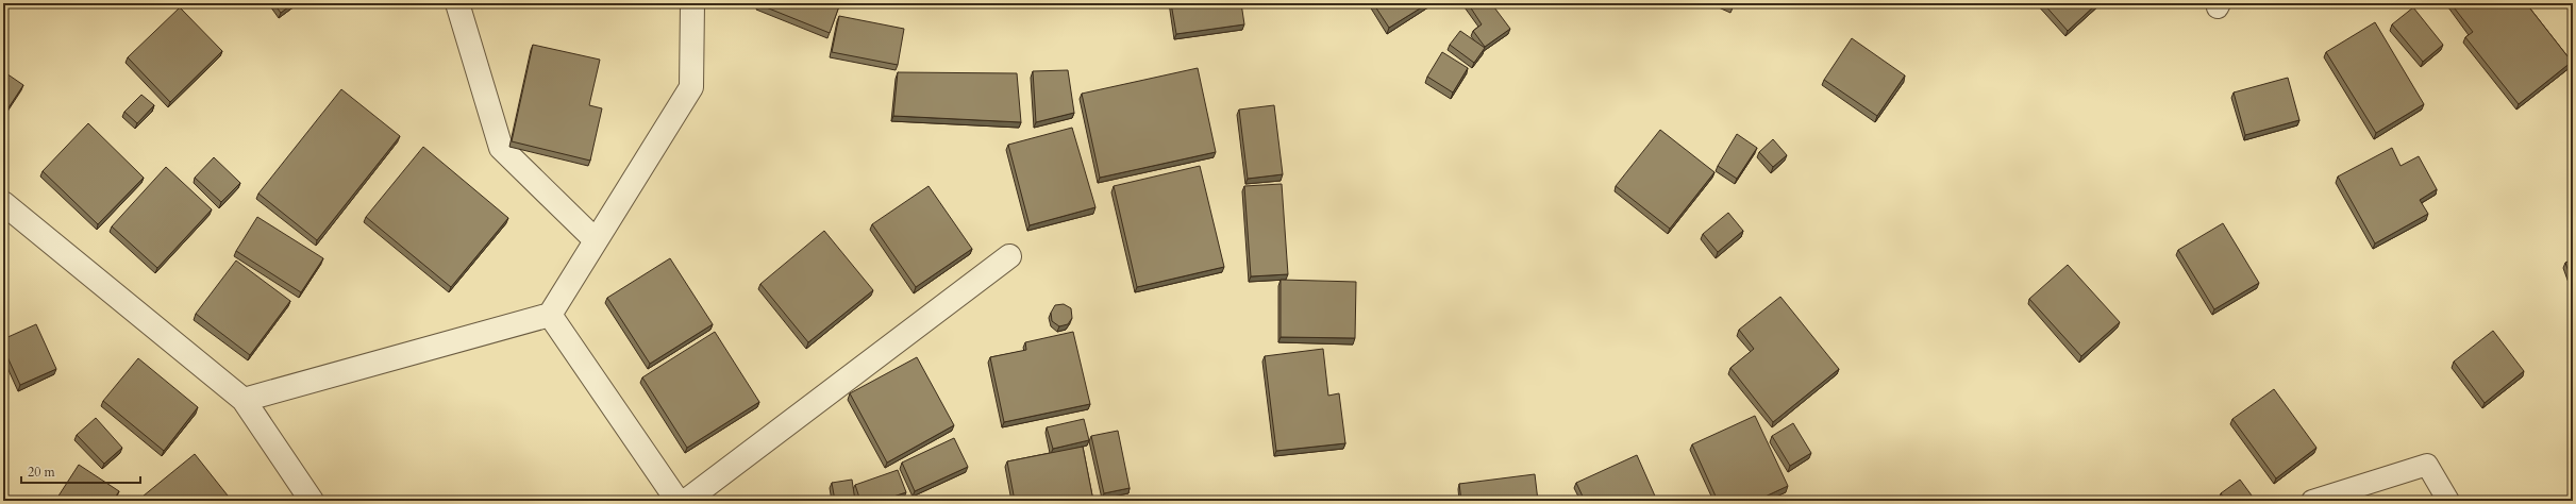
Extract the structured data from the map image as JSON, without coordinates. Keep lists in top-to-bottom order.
{
  "scale_bar": "20 m"
}
